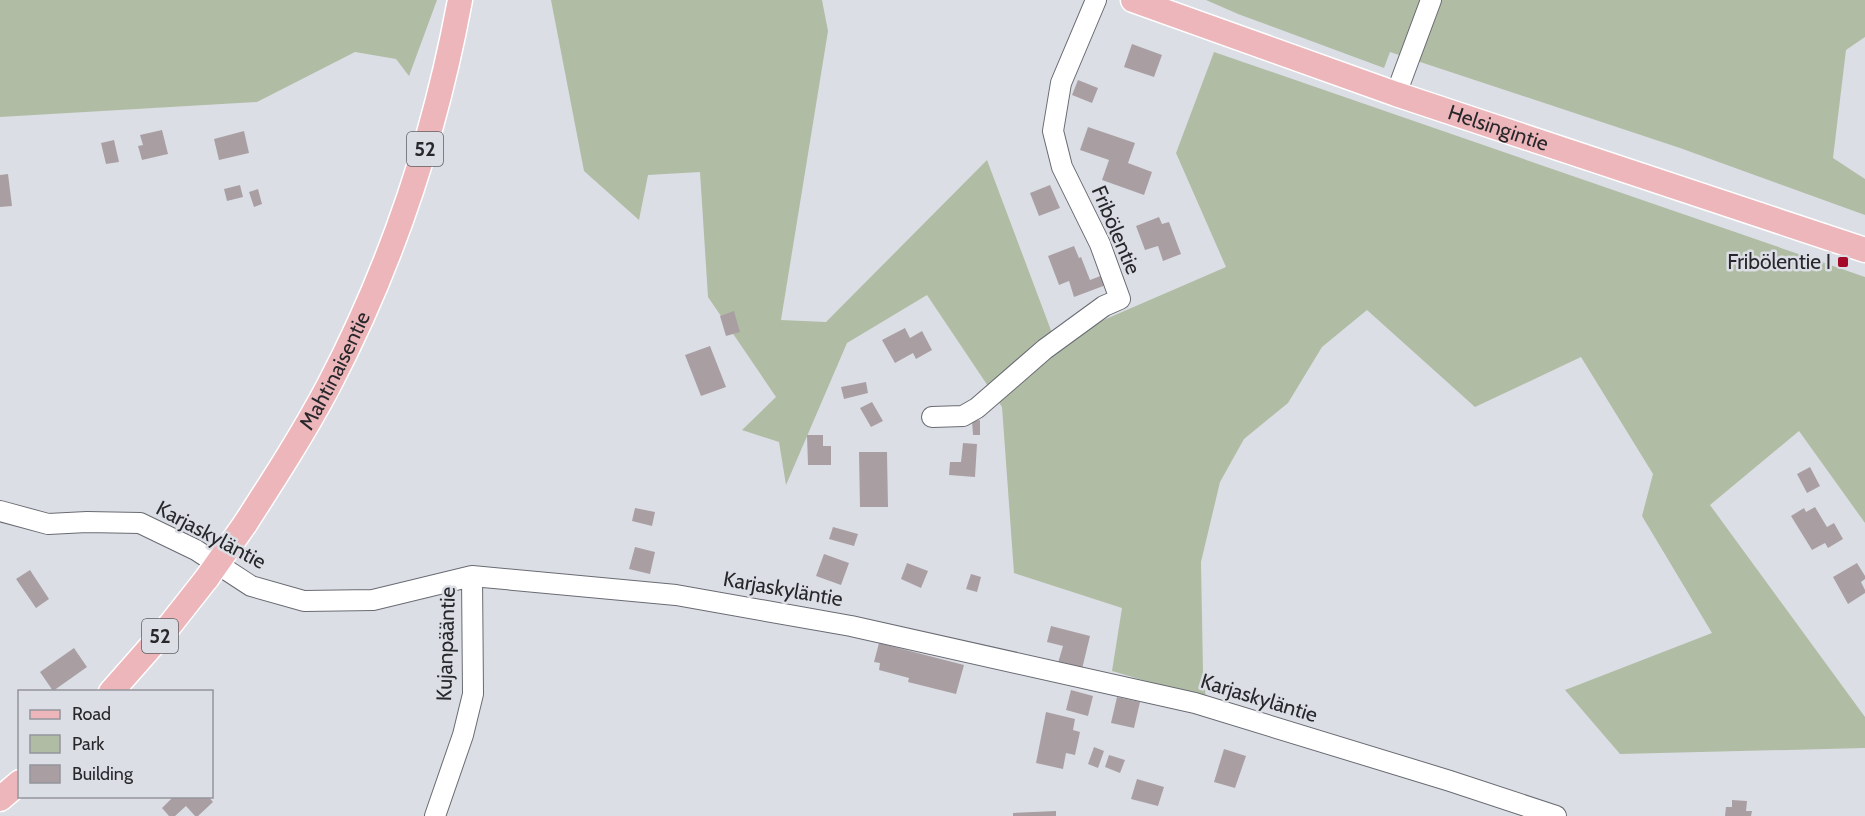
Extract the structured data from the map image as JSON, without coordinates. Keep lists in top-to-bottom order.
{
  "streets": {
    "main road": ["Helsingintie", "52", "Mahtinaisentie"],
    "street": ["Fribölentie", "Karjaskyläntie", "Kujanpääntie"]
  },
  "crossings": [
    ["Karjaskyläntie", "Kujanpääntie"]
  ],
  "places": {
    "transit": ["Fribölentie I"]
  },
  "legend": ["Road", "Park", "Building"]
}
